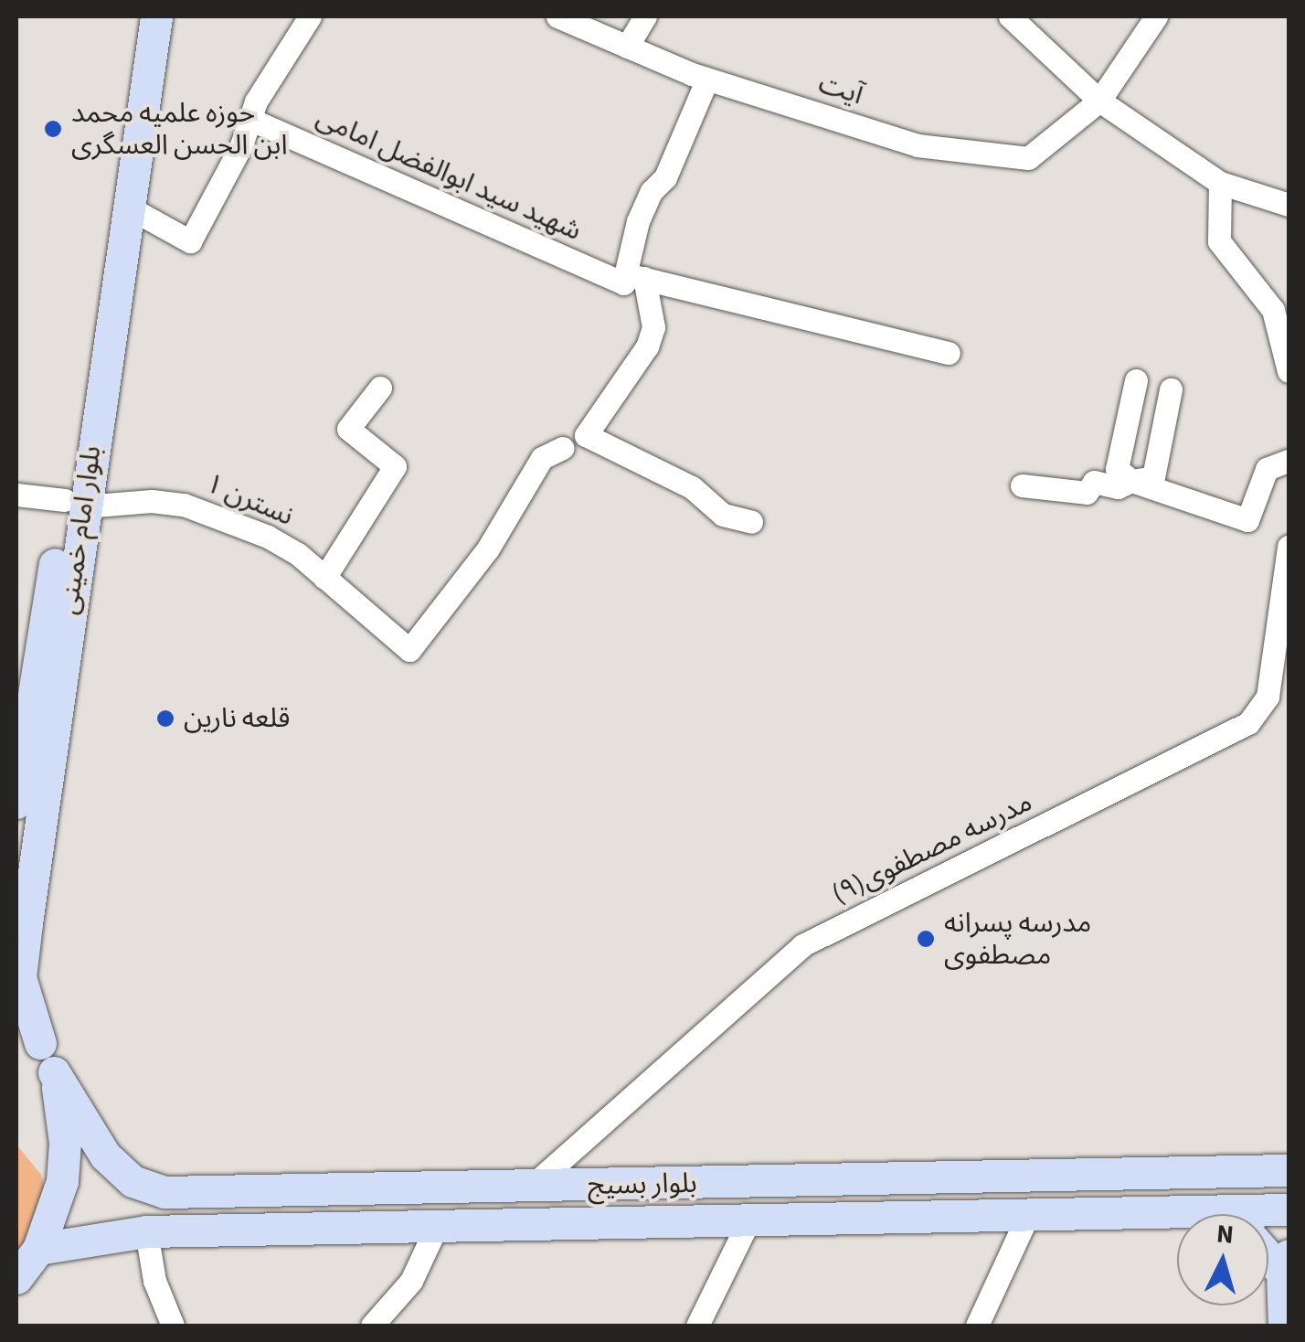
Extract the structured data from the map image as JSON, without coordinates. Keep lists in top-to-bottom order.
{
  "streets": {
    "main road": ["بلوار امام خمینی", "بلوار بسیج"],
    "street": [
      "آیت",
      "شهید سید ابوالفضل امامی",
      "نسترن ۱",
      "مدرسه مصطفوی(۹)"
    ]
  },
  "crossings": [
    ["نسترن ۱", "بلوار امام خمینی"],
    ["بلوار امام خمینی", "بلوار بسیج"],
    ["مدرسه مصطفوی(۹)", "بلوار بسیج"]
  ],
  "places": ["حوزه علمیه محمد ابن الحسن العسگری", "قلعه نارین", "مدرسه پسرانه مصطفوی"],
  "north": "top"
}
